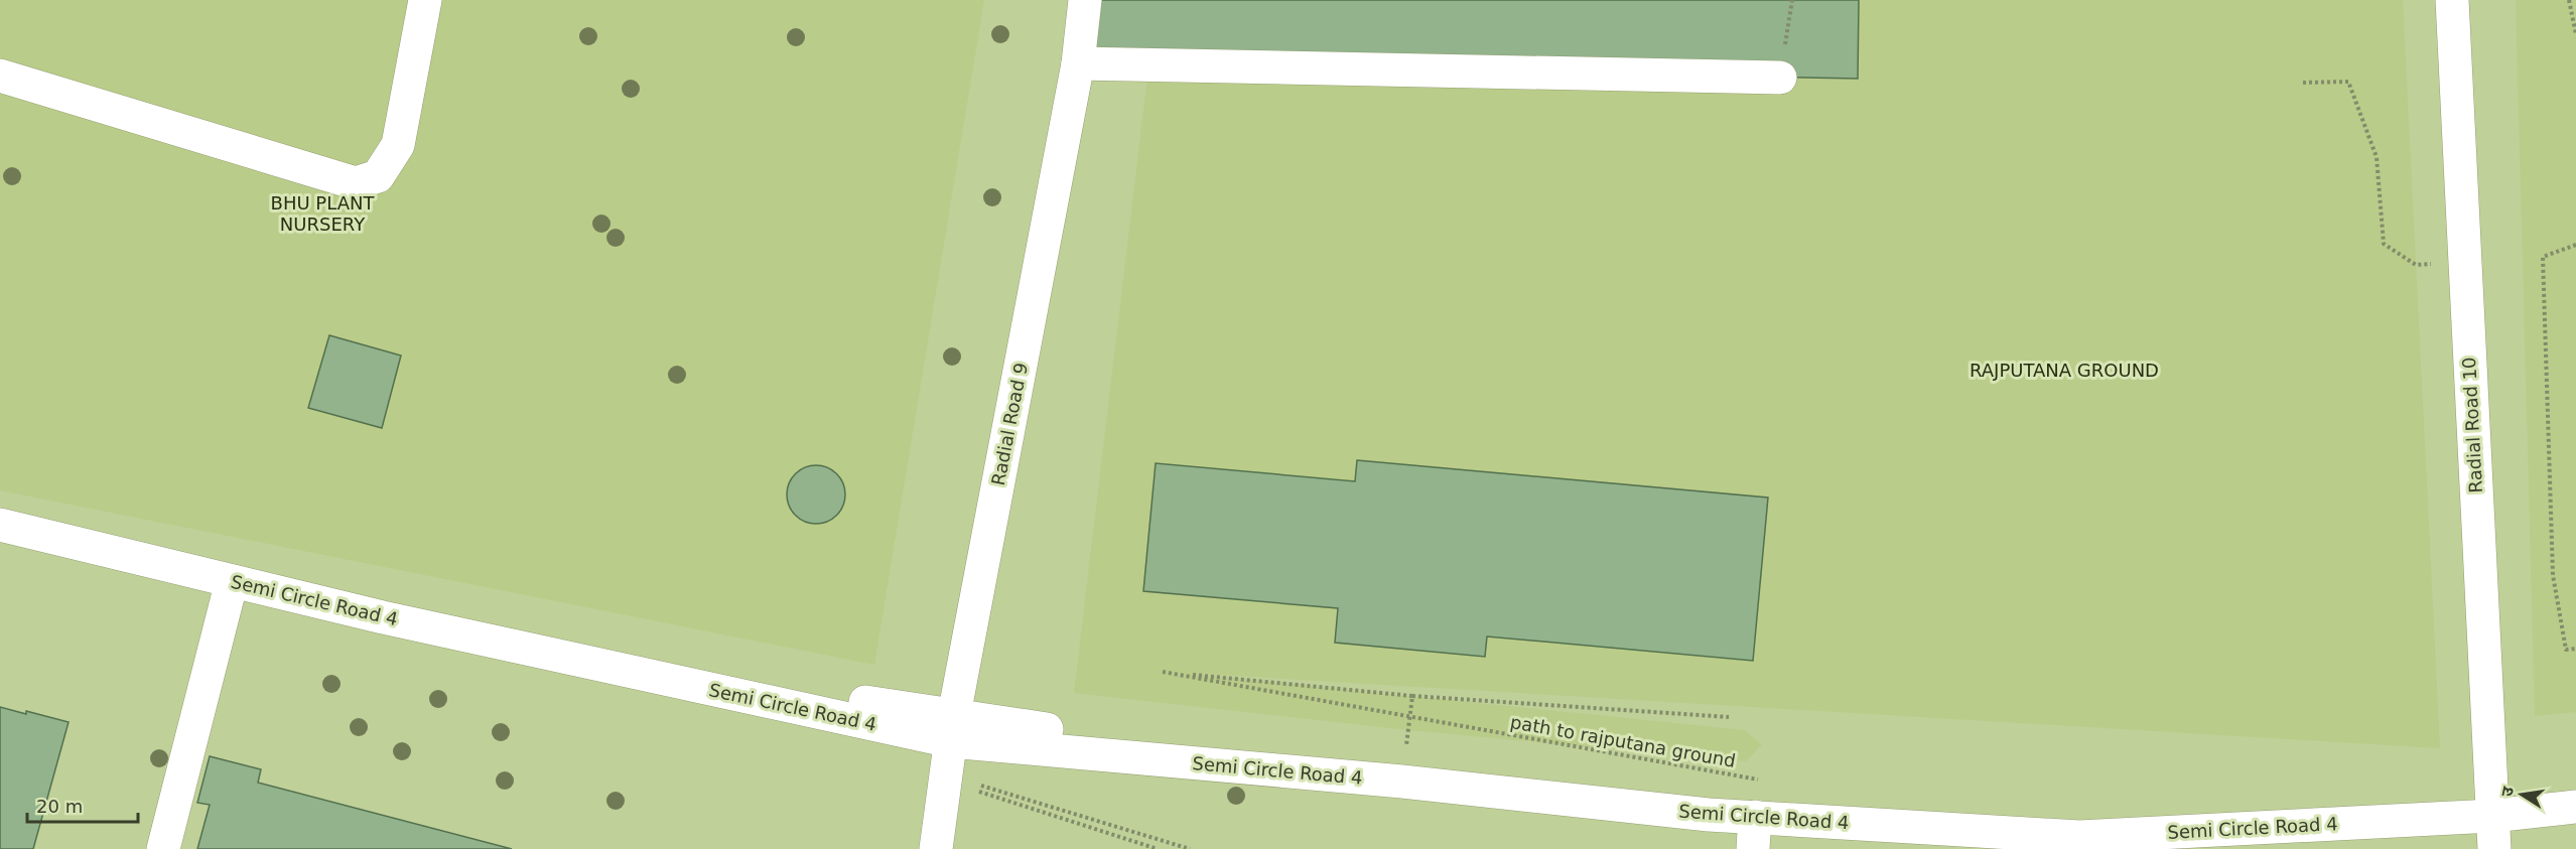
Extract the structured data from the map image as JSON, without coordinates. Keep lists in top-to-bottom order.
{
  "streets": {
    "street": ["Radial Road 9", "Radial Road 10", "Semi Circle Road 4"],
    "path": ["path to rajputana ground"]
  },
  "crossings": [
    ["Radial Road 9", "Semi Circle Road 4"],
    ["Radial Road 10", "Semi Circle Road 4"]
  ],
  "parks": ["BHU PLANT NURSERY", "RAJPUTANA GROUND"],
  "scale_bar": "20 m",
  "north": "left"
}
